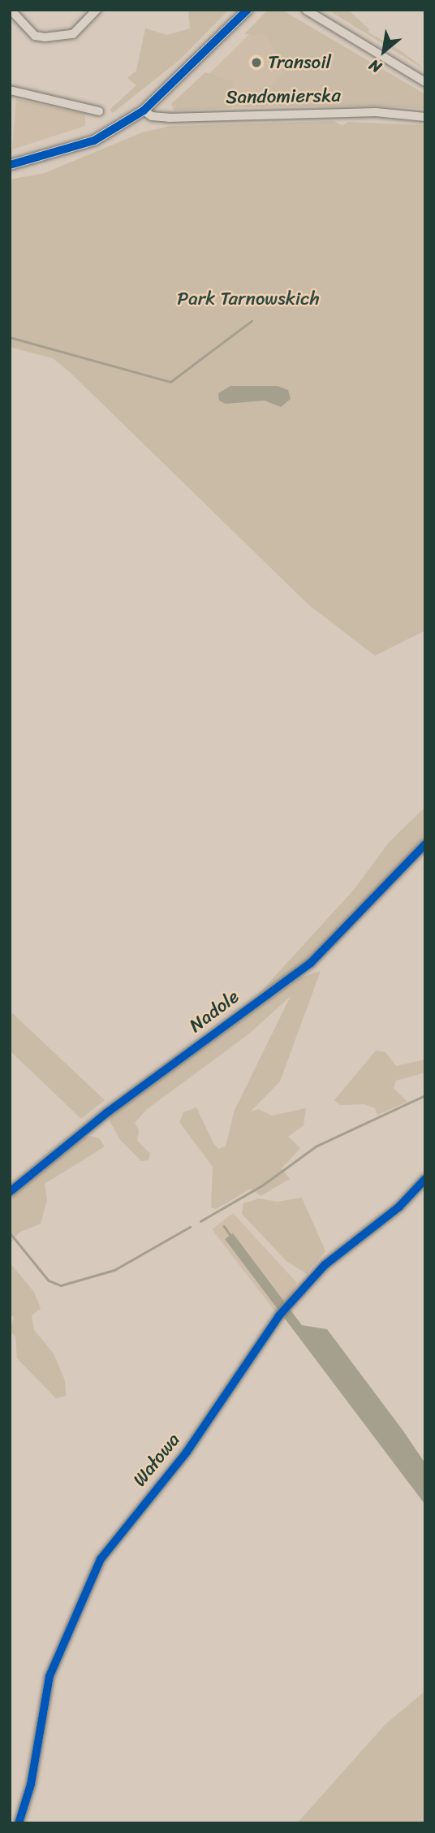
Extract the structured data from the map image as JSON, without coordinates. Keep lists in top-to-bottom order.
{
  "streets": {
    "street": ["Sandomierska", "Nadole", "Wałowa"]
  },
  "parks": ["Park Tarnowskich"],
  "places": ["Transoil"],
  "north": "bottom left"
}
